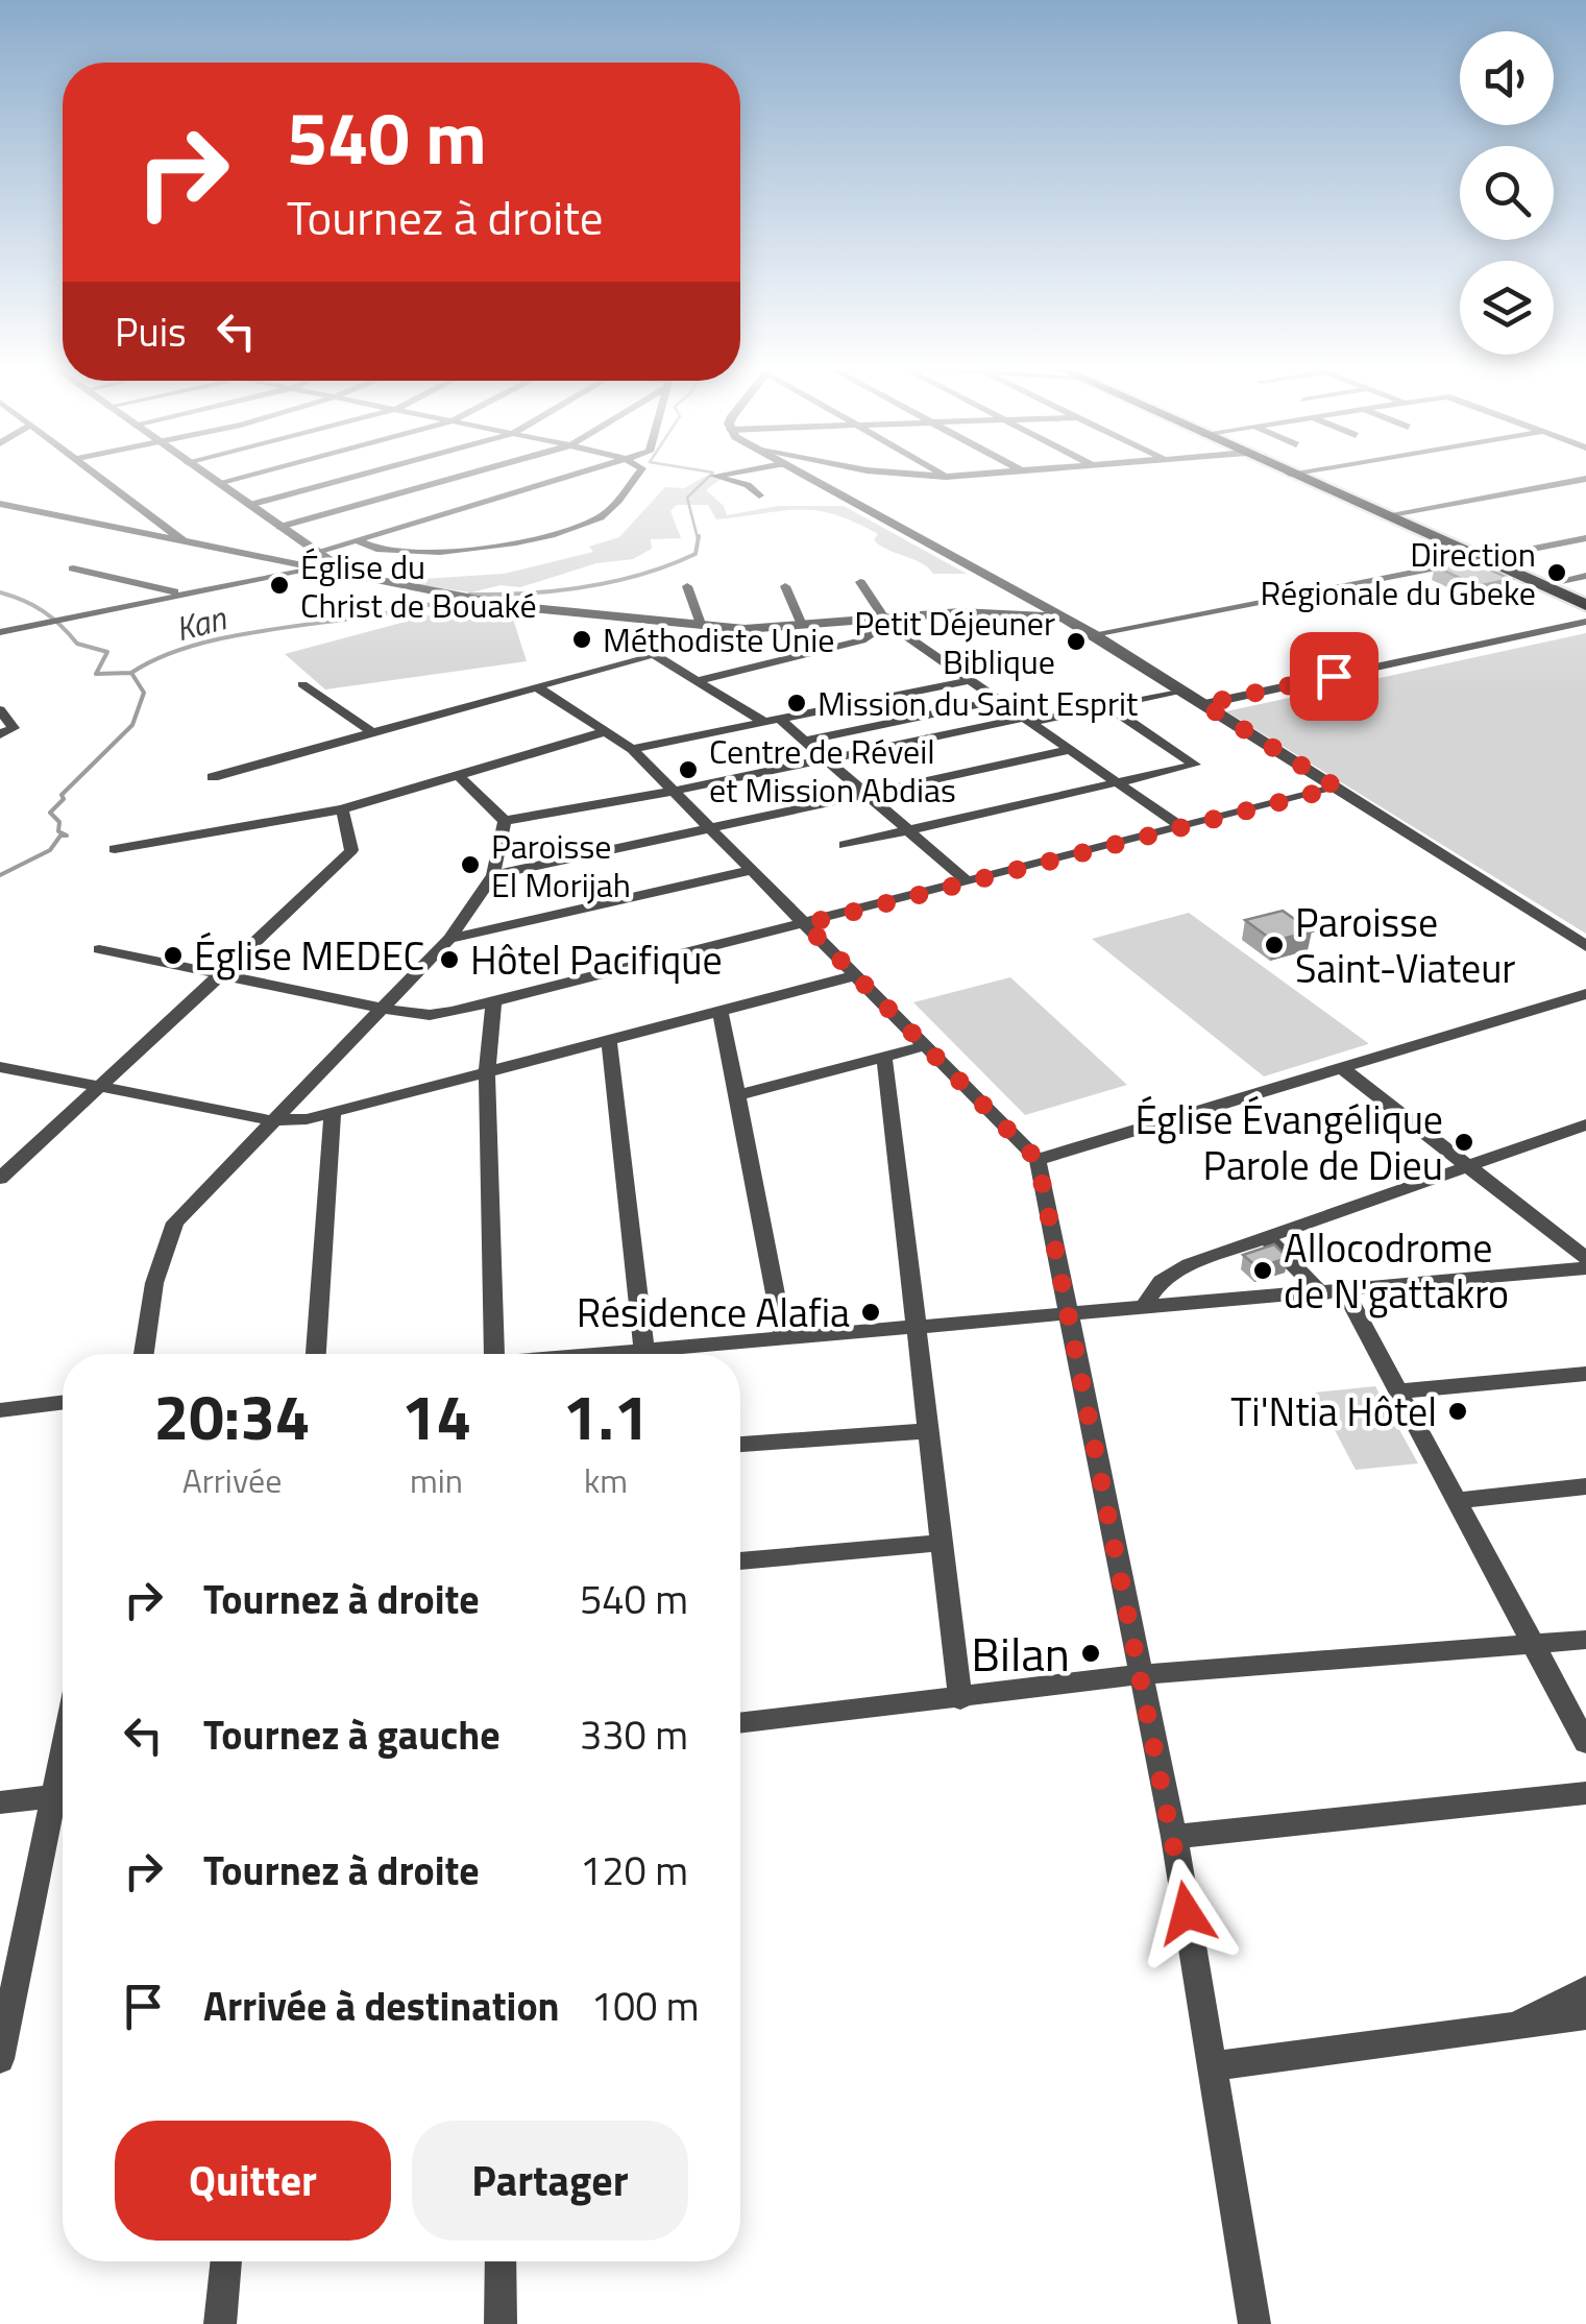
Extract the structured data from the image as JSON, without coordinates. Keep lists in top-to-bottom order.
{
  "water": ["Kan"],
  "places": [
    "Direction Régionale du Gbeke",
    "Église du Christ de Bouaké",
    "Méthodiste Unie",
    "Petit Déjeuner Biblique",
    "Mission du Saint Esprit",
    "Centre de Réveil et Mission Abdias",
    "Paroisse El Morijah",
    "Paroisse Saint-Viateur",
    "Église MEDEC",
    "Hôtel Pacifique",
    "Église Évangélique Parole de Dieu",
    "Allocodrome de N'gattakro",
    "Résidence Alafia",
    "Ti'Ntia Hôtel",
    "Bilan"
  ],
  "page": {
    "turn": ["540 m", "Tournez à droite"],
    "then": "Puis",
    "eta": [
      "20:34",
      "Arrivée",
      "14",
      "min",
      "1.1",
      "km"
    ],
    "list": [
      {
        "name": "Tournez à droite",
        "value": "540 m"
      },
      {
        "name": "Tournez à gauche",
        "value": "330 m"
      },
      {
        "name": "Tournez à droite",
        "value": "120 m"
      },
      {
        "name": "Arrivée à destination",
        "value": "100 m"
      }
    ],
    "buttons": ["Quitter", "Partager"]
  }
}
